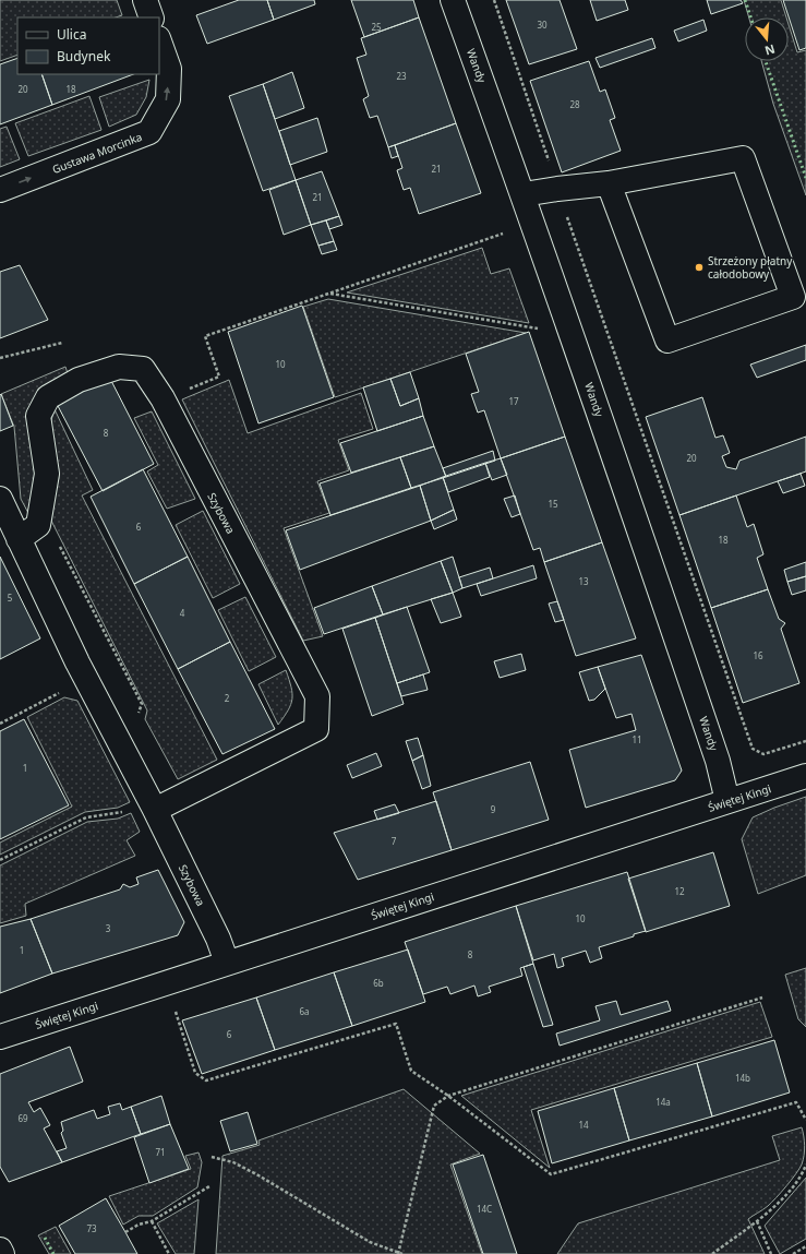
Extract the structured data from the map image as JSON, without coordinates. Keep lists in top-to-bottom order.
{
  "streets": {
    "street": [
      "Wandy",
      "Gustawa Morcinka",
      "Szybowa",
      "Świętej Kingi"
    ]
  },
  "crossings": [
    ["Wandy", "Świętej Kingi"],
    ["Szybowa", "Świętej Kingi"]
  ],
  "one_way": ["Gustawa Morcinka"],
  "places": ["Strzeżony płatny całodobowy"],
  "house_numbers": [
    "30",
    "25",
    "23",
    "20",
    "18",
    "28",
    "21",
    "21",
    "10",
    "17",
    "8",
    "20",
    "15",
    "6",
    "18",
    "13",
    "5",
    "4",
    "16",
    "2",
    "11",
    "1",
    "9",
    "7",
    "12",
    "10",
    "3",
    "1",
    "8",
    "6b",
    "6a",
    "6",
    "14b",
    "14a",
    "69",
    "14",
    "71",
    "14C",
    "73"
  ],
  "legend": ["Ulica", "Budynek"],
  "north": "bottom"
}
